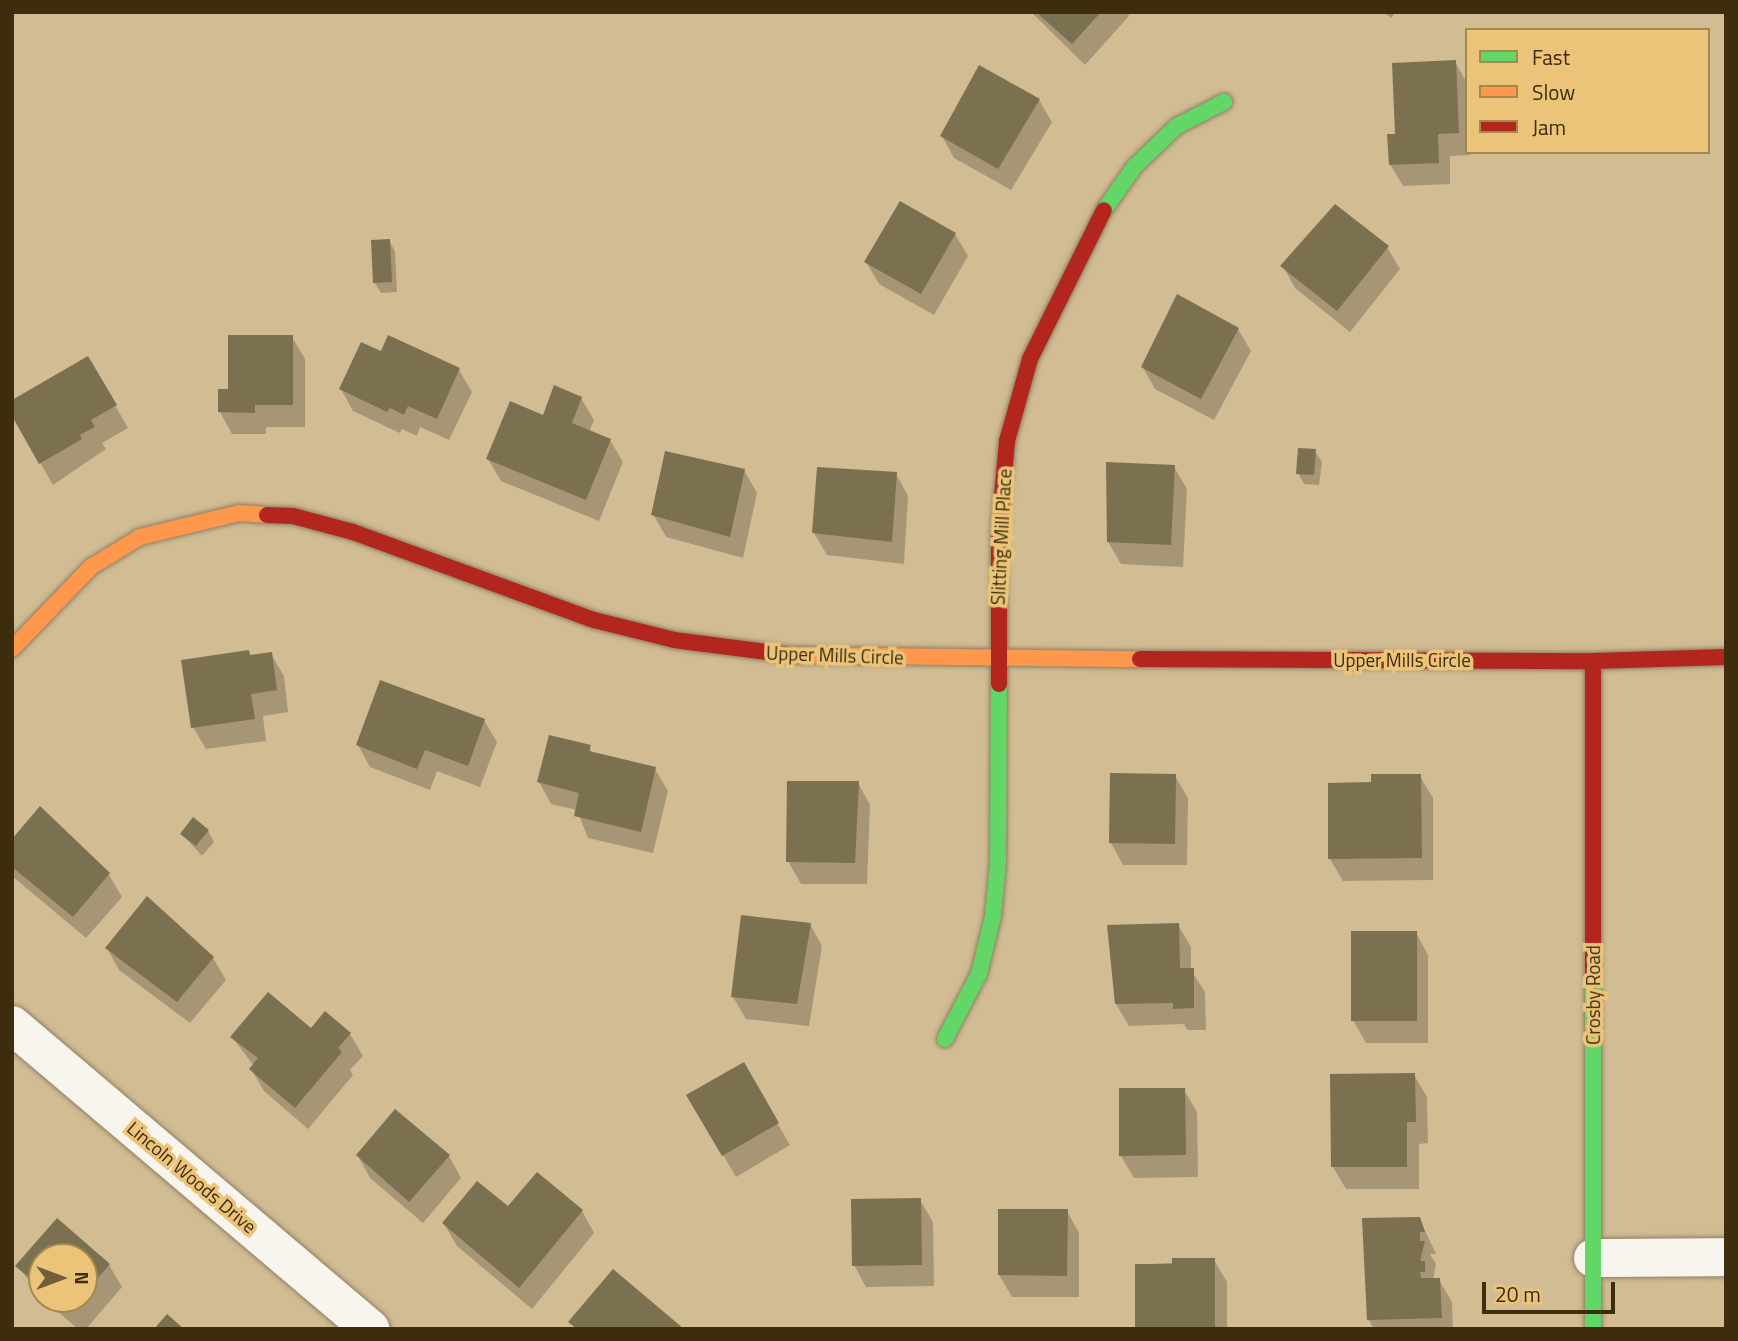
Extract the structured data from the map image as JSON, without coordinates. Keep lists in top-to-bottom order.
{
  "streets": {
    "street": [
      "Slitting Mill Place",
      "Upper Mills Circle",
      "Crosby Road",
      "Lincoln Woods Drive"
    ]
  },
  "crossings": [
    ["Slitting Mill Place", "Upper Mills Circle"],
    ["Upper Mills Circle", "Crosby Road"]
  ],
  "legend": ["Fast", "Slow", "Jam"],
  "scale_bar": "20 m",
  "north": "right"
}
